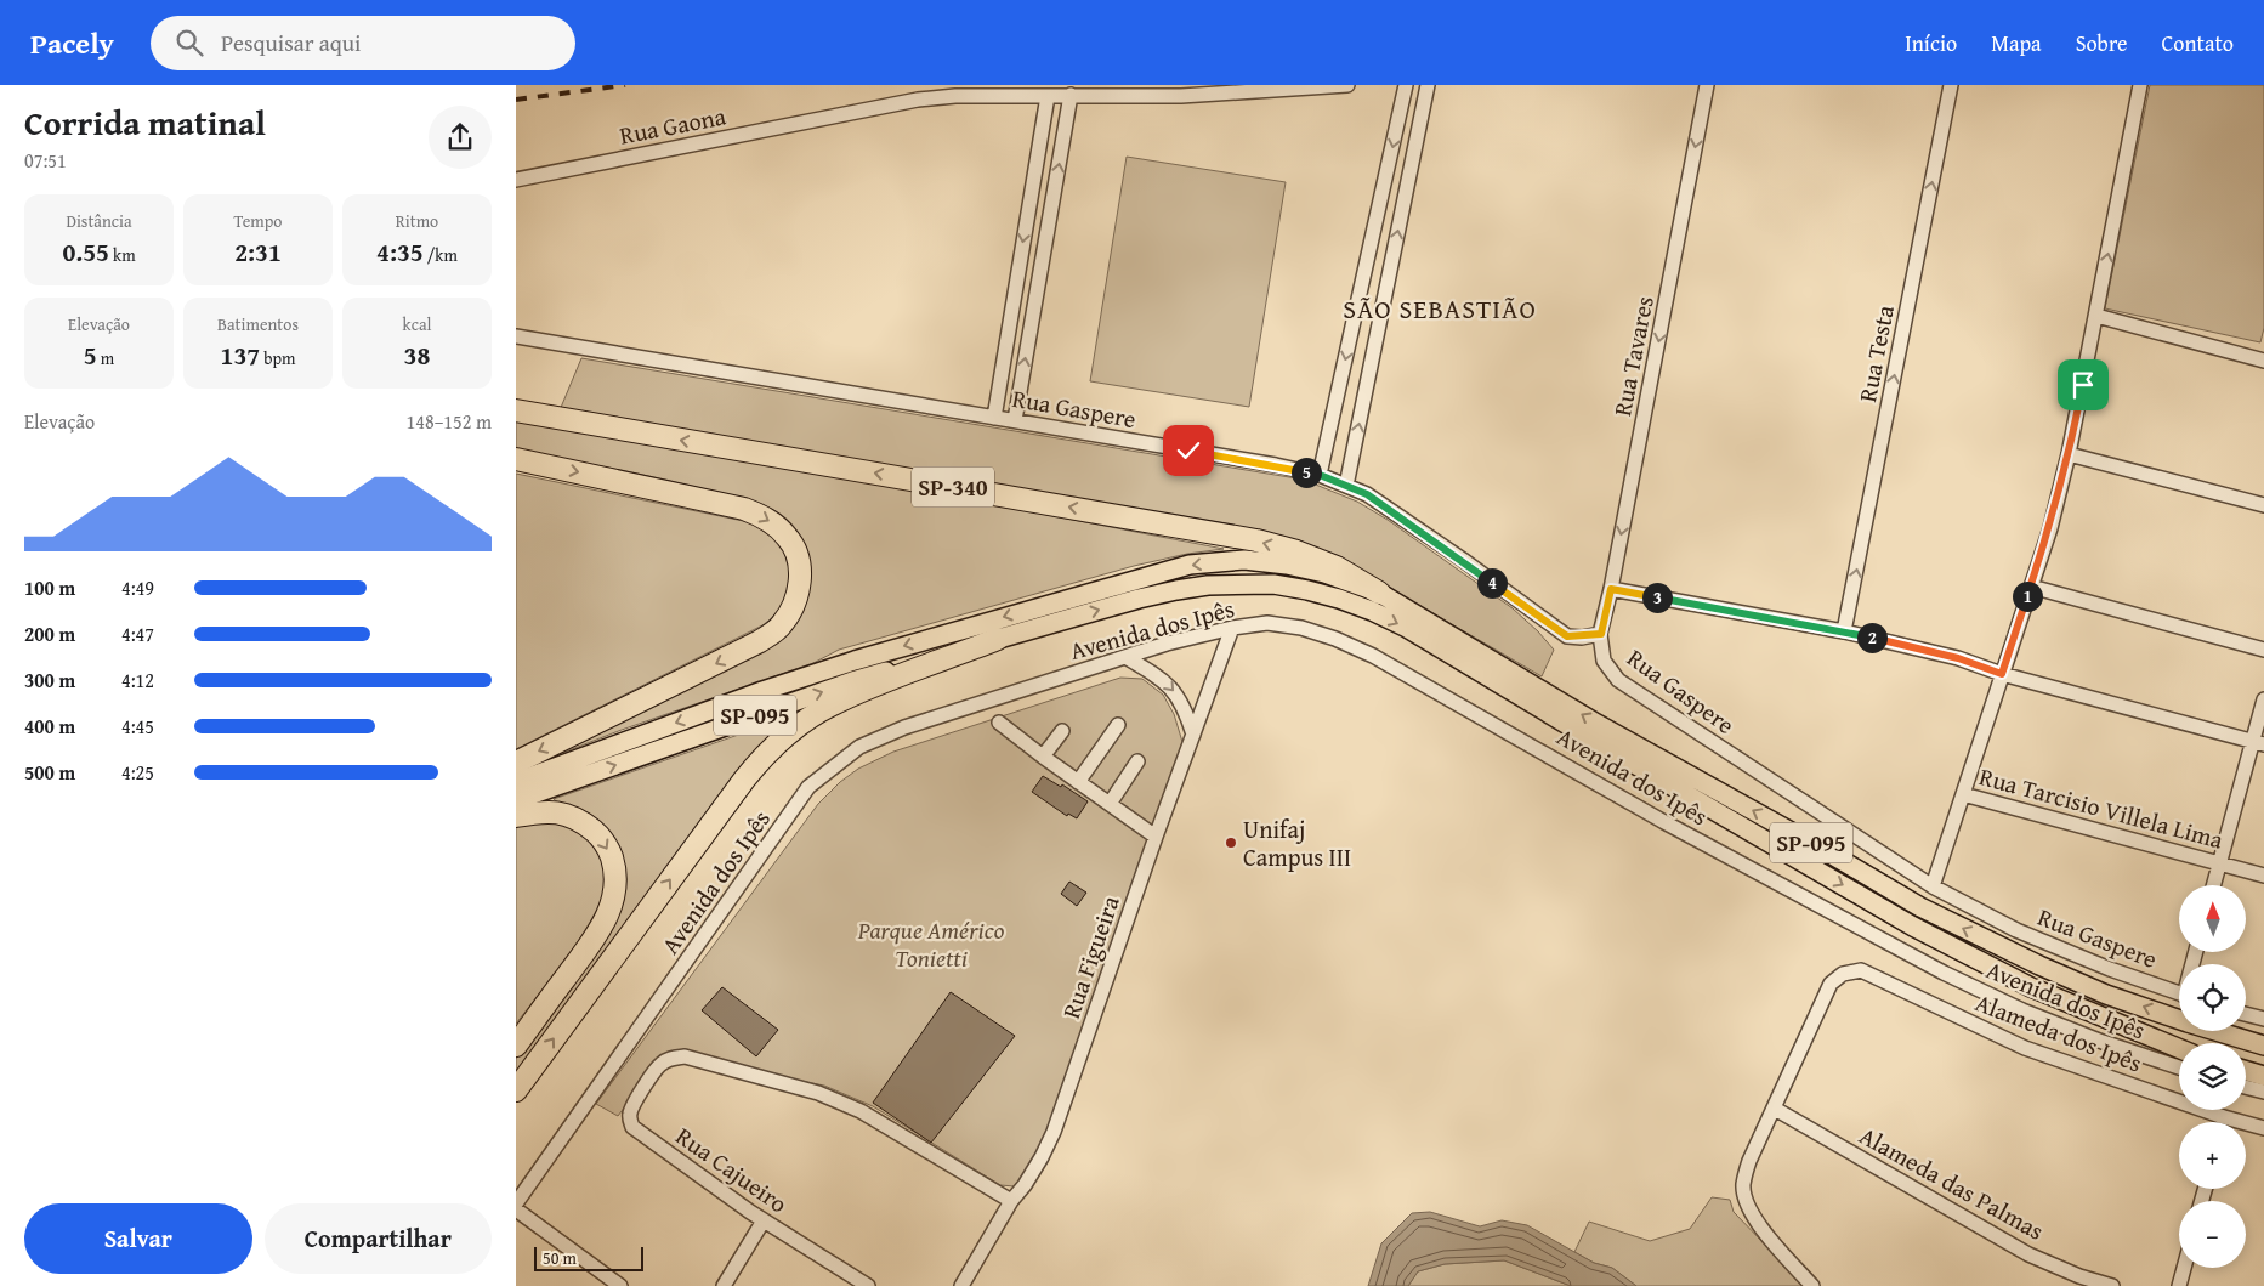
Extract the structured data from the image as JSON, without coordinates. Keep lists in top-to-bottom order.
{
  "streets": {
    "highway": ["SP-340"],
    "main road": ["SP-095"],
    "street": [
      "Rua Gaona",
      "Rua Testa",
      "Rua Tavares",
      "Rua Gaspere",
      "Avenida dos Ipês",
      "Rua Tarcisio Villela Lima",
      "Rua Figueira",
      "Alameda dos Ipês",
      "Rua Cajueiro",
      "Alameda das Palmas"
    ]
  },
  "crossings": [
    ["Rua Tavares", "Rua Gaspere"],
    ["SP-340", "SP-095"],
    ["Avenida dos Ipês", "Rua Figueira"],
    ["Rua Figueira", "Rua Cajueiro"],
    ["Alameda dos Ipês", "Alameda das Palmas"]
  ],
  "one_way": ["Rua Testa", "Rua Tavares"],
  "districts": ["SÃO SEBASTIÃO"],
  "parks": ["Parque Américo Tonietti"],
  "places": ["Unifaj Campus III"],
  "scale_bar": "50 m",
  "north": "top",
  "page": {
    "header": "Pacely",
    "search": "Pesquisar aqui",
    "nav": [
      "Início",
      "Mapa",
      "Sobre",
      "Contato"
    ],
    "heading": ["Corrida matinal", "07:51"],
    "stats": [
      ["Distância", "0.55 km"],
      ["Tempo", "2:31"],
      ["Ritmo", "4:35 /km"],
      ["Elevação", "5 m"],
      ["Batimentos", "137 bpm"],
      ["kcal", "38"]
    ],
    "chart": ["Elevação", "148–152 m"],
    "pins": [
      "5",
      "4",
      "1",
      "3",
      "2"
    ],
    "list": [
      {
        "name": "100 m",
        "note": "4:49"
      },
      {
        "name": "200 m",
        "note": "4:47"
      },
      {
        "name": "300 m",
        "note": "4:12"
      },
      {
        "name": "400 m",
        "note": "4:45"
      },
      {
        "name": "500 m",
        "note": "4:25"
      }
    ],
    "map_buttons": ["+", "−"],
    "buttons": ["Salvar", "Compartilhar"],
    "scale": "50 m"
  }
}
